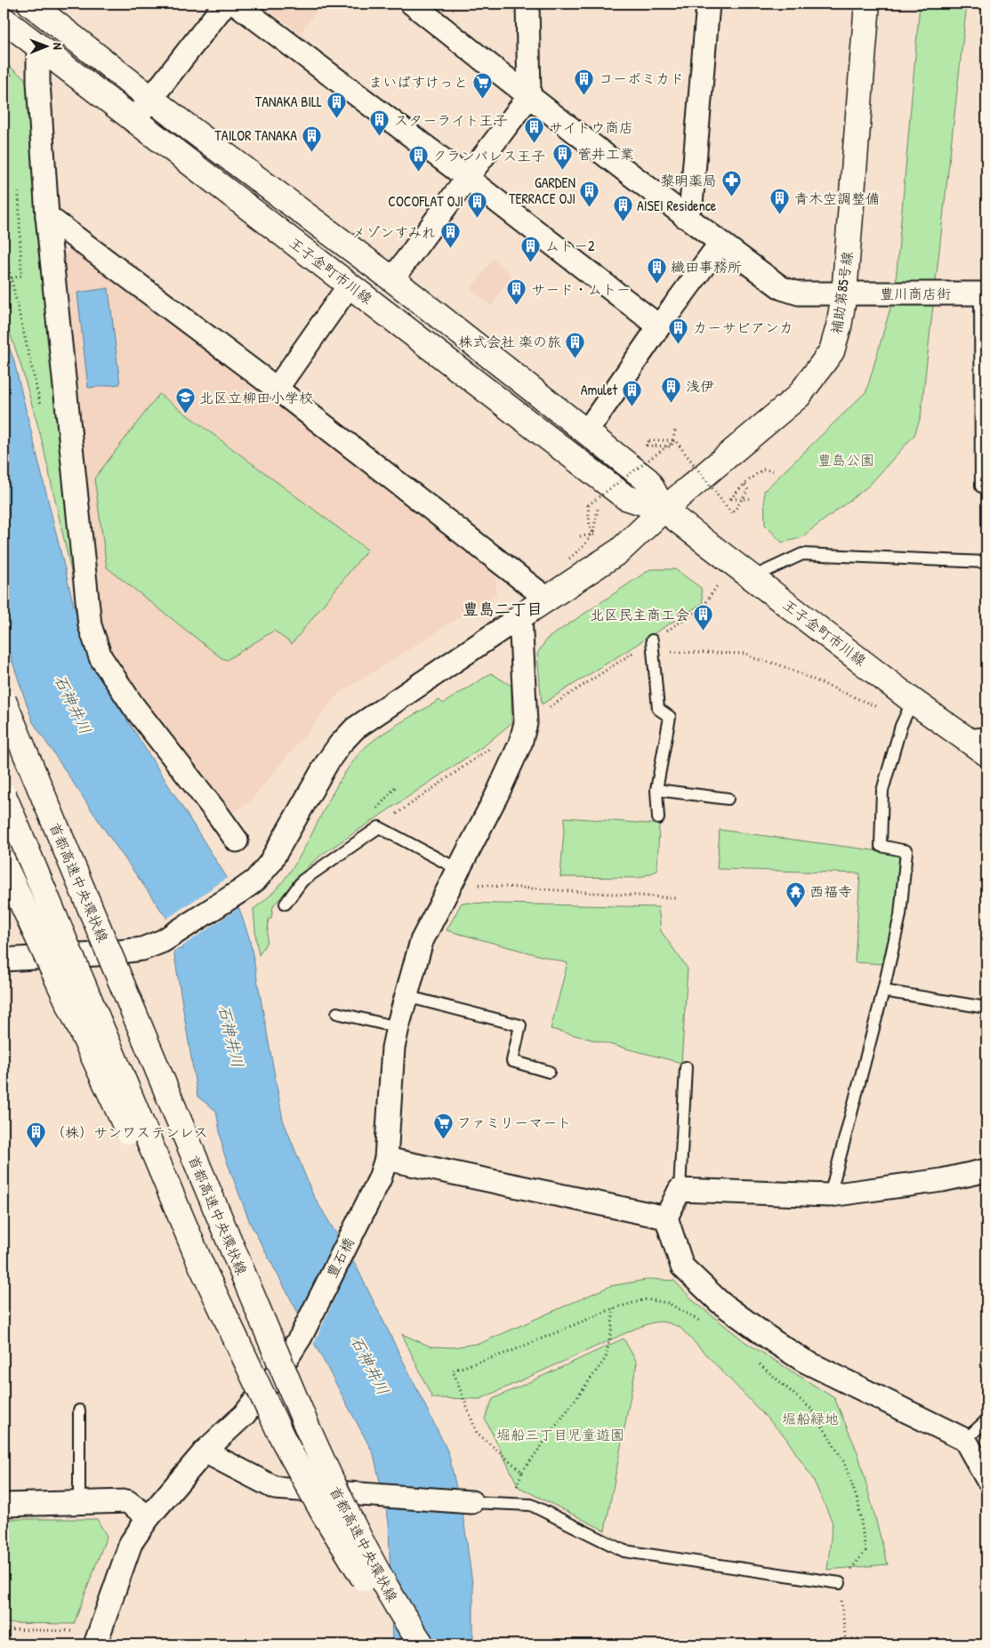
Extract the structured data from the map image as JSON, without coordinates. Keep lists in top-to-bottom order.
{
  "streets": {
    "main road": ["王子金町市川線", "補助第85号線", "首都高速中央環状線"],
    "street": ["豊川商店街", "豊石橋"]
  },
  "crossings": [
    ["王子金町市川線", "補助第85号線"],
    ["補助第85号線", "豊川商店街"]
  ],
  "districts": ["豊島二丁目"],
  "water": ["石神井川"],
  "parks": ["豊島公園", "堀船緑地", "堀船三丁目児童遊園"],
  "places": {
    "building": [
      "コーポミカド",
      "TANAKA BILL",
      "スターライト王子",
      "サイトウ商店",
      "TAILOR TANAKA",
      "菅井工業",
      "クランパレス王子",
      "GARDEN TERRACE OJI",
      "青木空調整備",
      "COCOFLAT OJI",
      "AISEI Residence",
      "メゾンすみれ",
      "ムトー2",
      "織田事務所",
      "サード・ムトー",
      "カーサビアンカ",
      "株式会社 楽の旅",
      "浅伊",
      "Amulet",
      "北区民主商工会",
      "（株）サンワステンレス"
    ],
    "supermarket": ["まいばすけっと", "ファミリーマート"],
    "pharmacy": ["黎明薬局"],
    "school or university": ["北区立柳田小学校"],
    "temple": ["西福寺"]
  },
  "north": "right"
}
